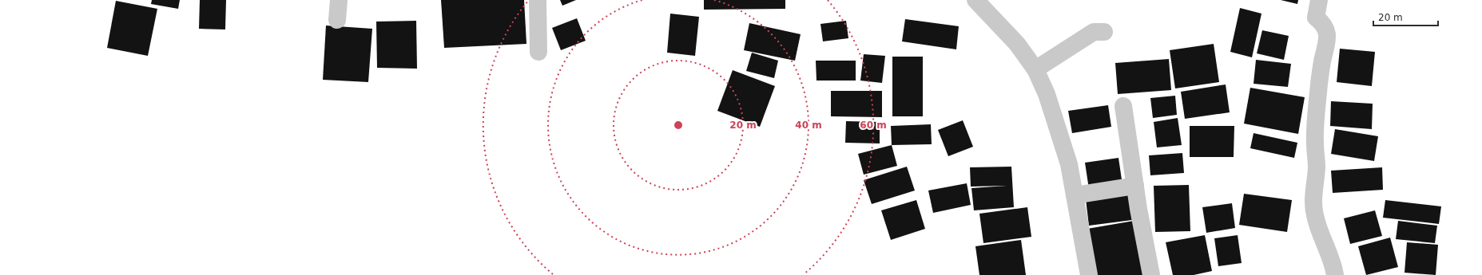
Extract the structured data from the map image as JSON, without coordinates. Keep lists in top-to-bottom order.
{
  "scale_bar": "20 m",
  "rings": ["20 m", "40 m", "60 m"]
}
